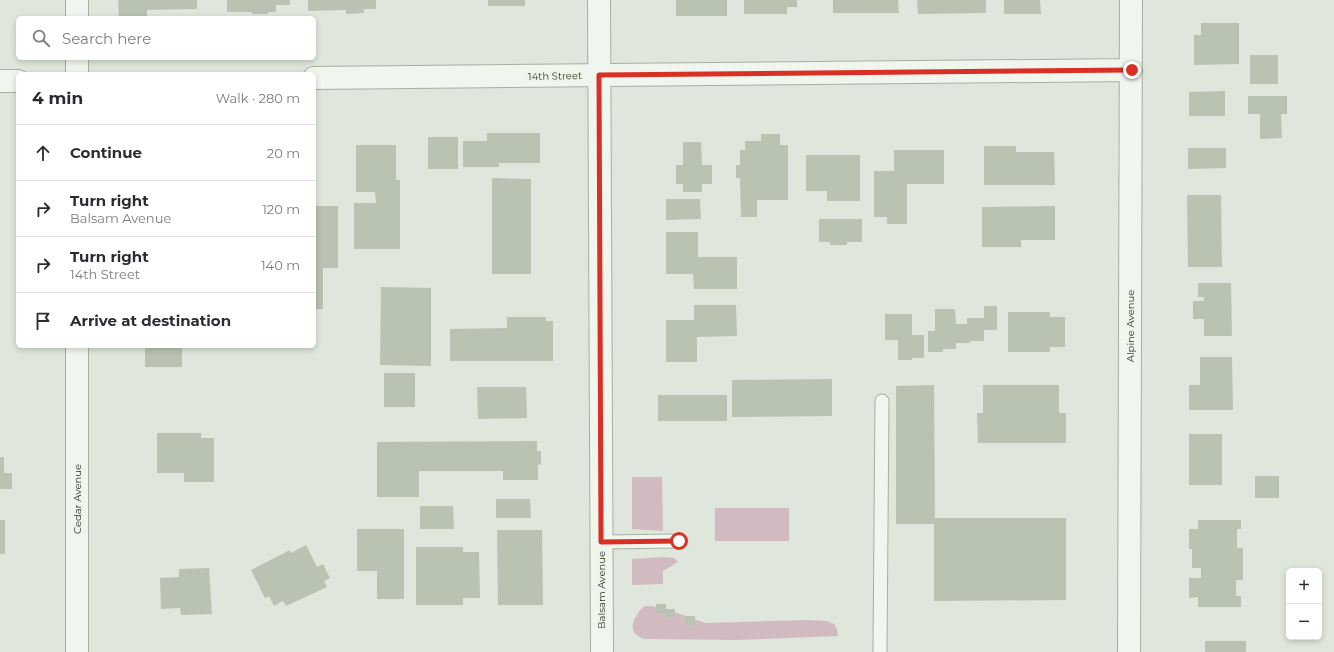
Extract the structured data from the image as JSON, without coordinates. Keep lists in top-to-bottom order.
{
  "streets": {
    "street": [
      "14th Street",
      "Alpine Avenue",
      "Cedar Avenue",
      "Balsam Avenue"
    ]
  },
  "crossings": [
    ["14th Street", "Alpine Avenue"],
    ["14th Street", "Balsam Avenue"]
  ],
  "page": {
    "search": "Search here",
    "heading": ["4 min", "Walk · 280 m"],
    "list": [
      ["Continue", "20 m"],
      ["Turn right", "Balsam Avenue", "120 m"],
      ["Turn right", "14th Street", "140 m"],
      "Arrive at destination"
    ],
    "map_buttons": ["+", "−"]
  }
}
